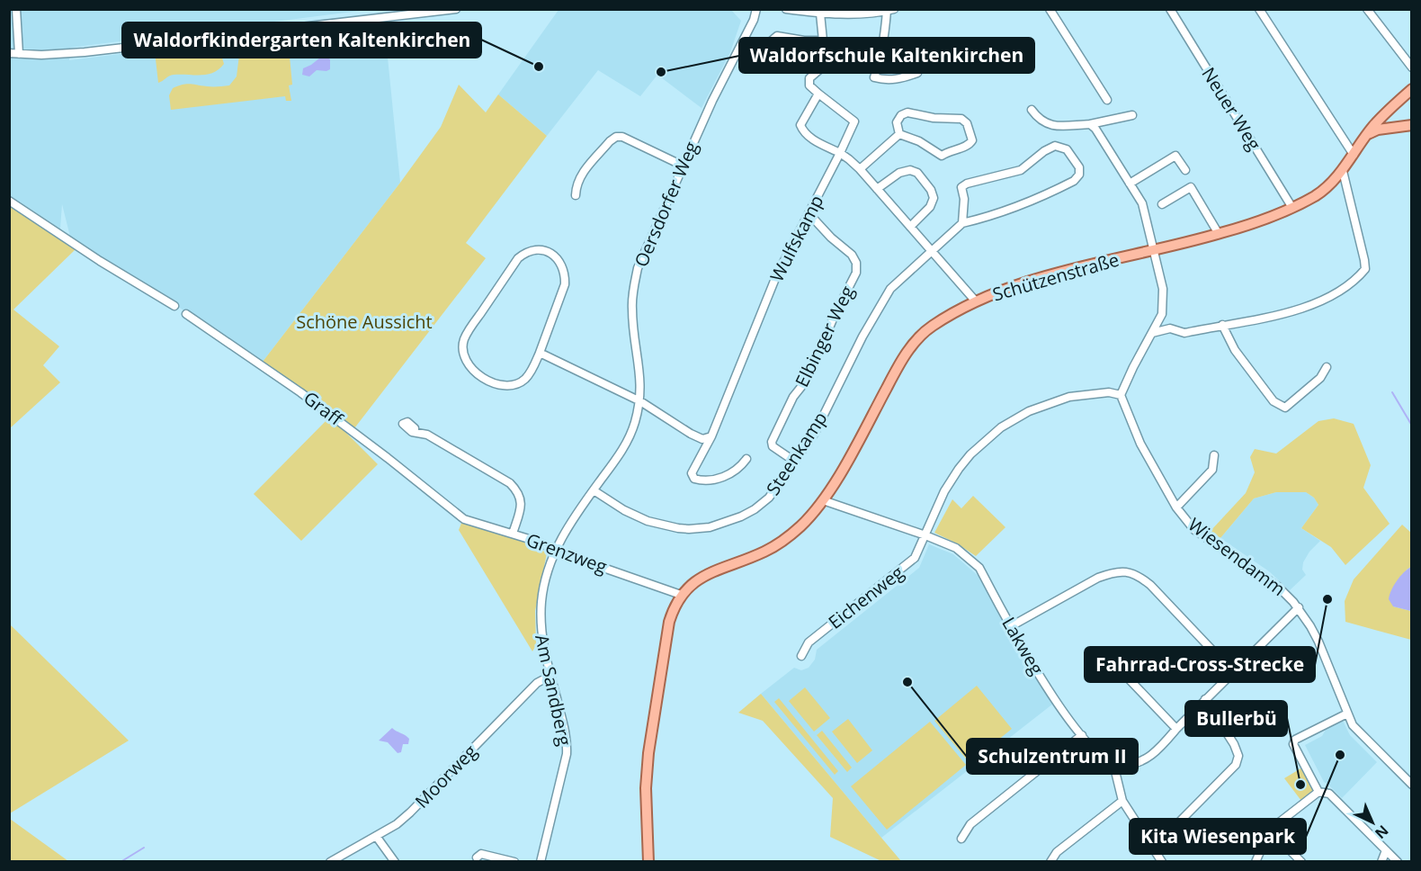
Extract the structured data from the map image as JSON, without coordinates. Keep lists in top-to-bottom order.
{
  "streets": {
    "main road": ["Schützenstraße"],
    "street": [
      "Neuer Weg",
      "Oersdorfer Weg",
      "Wulfskamp",
      "Elbinger Weg",
      "Graff",
      "Steenkamp",
      "Grenzweg",
      "Wiesendamm",
      "Eichenweg",
      "Lakweg",
      "Am Sandberg",
      "Moorweg"
    ]
  },
  "crossings": [
    ["Neuer Weg", "Schützenstraße"],
    ["Oersdorfer Weg", "Steenkamp"],
    ["Oersdorfer Weg", "Grenzweg"],
    ["Oersdorfer Weg", "Am Sandberg"],
    ["Wulfskamp", "Elbinger Weg"],
    ["Schützenstraße", "Grenzweg"],
    ["Schützenstraße", "Lakweg"],
    ["Elbinger Weg", "Steenkamp"],
    ["Graff", "Grenzweg"],
    ["Grenzweg", "Am Sandberg"],
    ["Wiesendamm", "Eichenweg"],
    ["Eichenweg", "Lakweg"],
    ["Am Sandberg", "Moorweg"]
  ],
  "parks": ["Schöne Aussicht"],
  "places": [
    "Waldorfkindergarten Kaltenkirchen",
    "Waldorfschule Kaltenkirchen",
    "Fahrrad-Cross-Strecke",
    "Schulzentrum II",
    "Kita Wiesenpark",
    "Bullerbü"
  ],
  "north": "bottom right"
}
